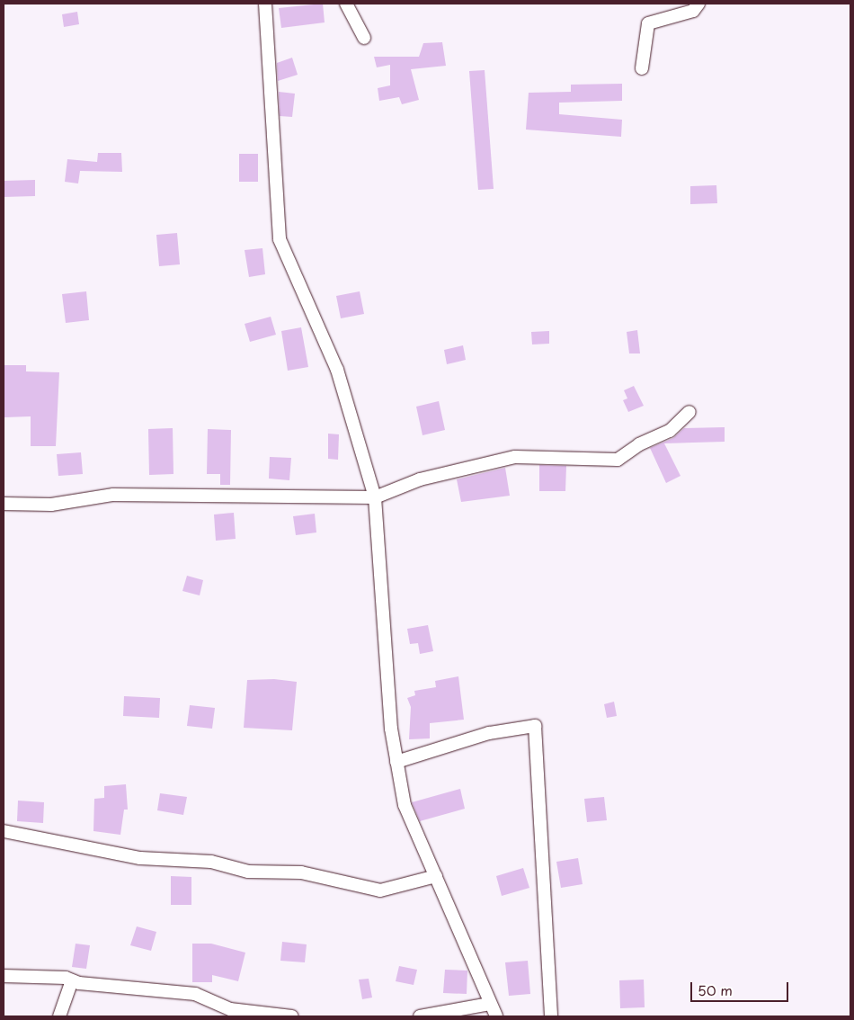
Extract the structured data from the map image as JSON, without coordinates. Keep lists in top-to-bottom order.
{
  "scale_bar": "50 m"
}
